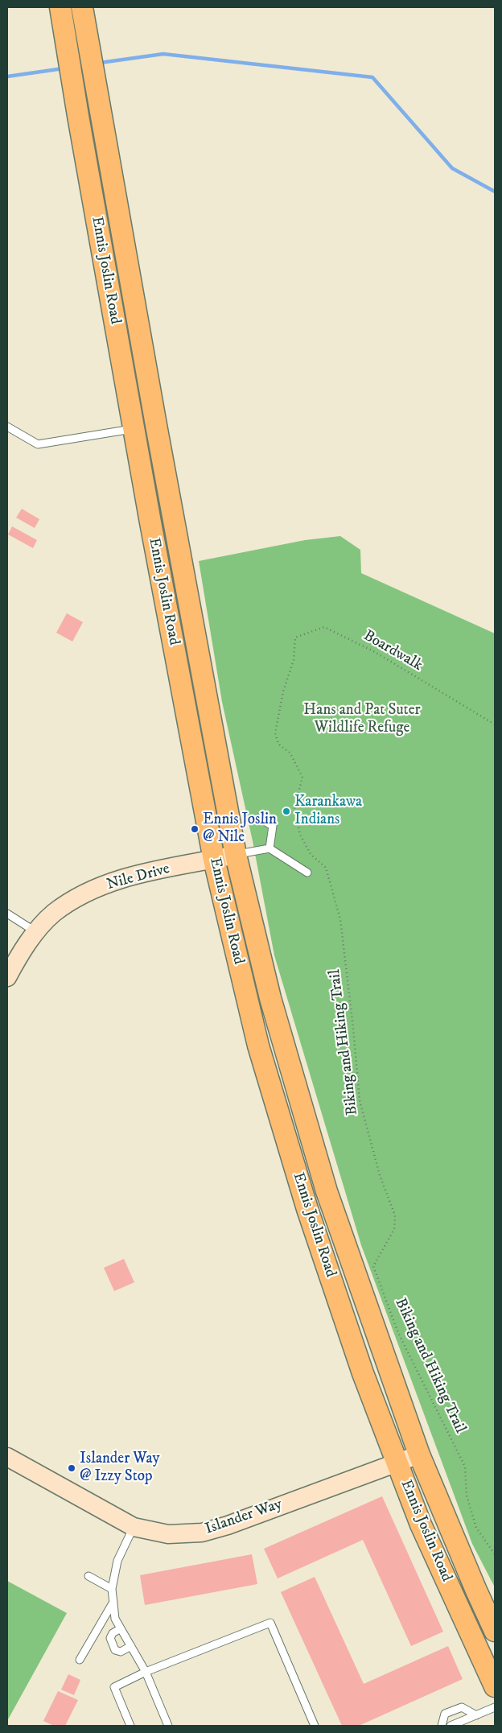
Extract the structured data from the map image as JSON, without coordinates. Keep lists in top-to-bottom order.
{
  "streets": {
    "main road": ["Ennis Joslin Road"],
    "street": ["Nile Drive", "Islander Way"],
    "path": ["Boardwalk", "Biking and Hiking Trail"]
  },
  "crossings": [
    ["Ennis Joslin Road", "Nile Drive"],
    ["Ennis Joslin Road", "Islander Way"],
    ["Boardwalk", "Biking and Hiking Trail"]
  ],
  "parks": ["Hans and Pat Suter Wildlife Refuge"],
  "places": ["Karankawa Indians", "Ennis Joslin @ Nile", "Islander Way @ Izzy Stop"]
}
